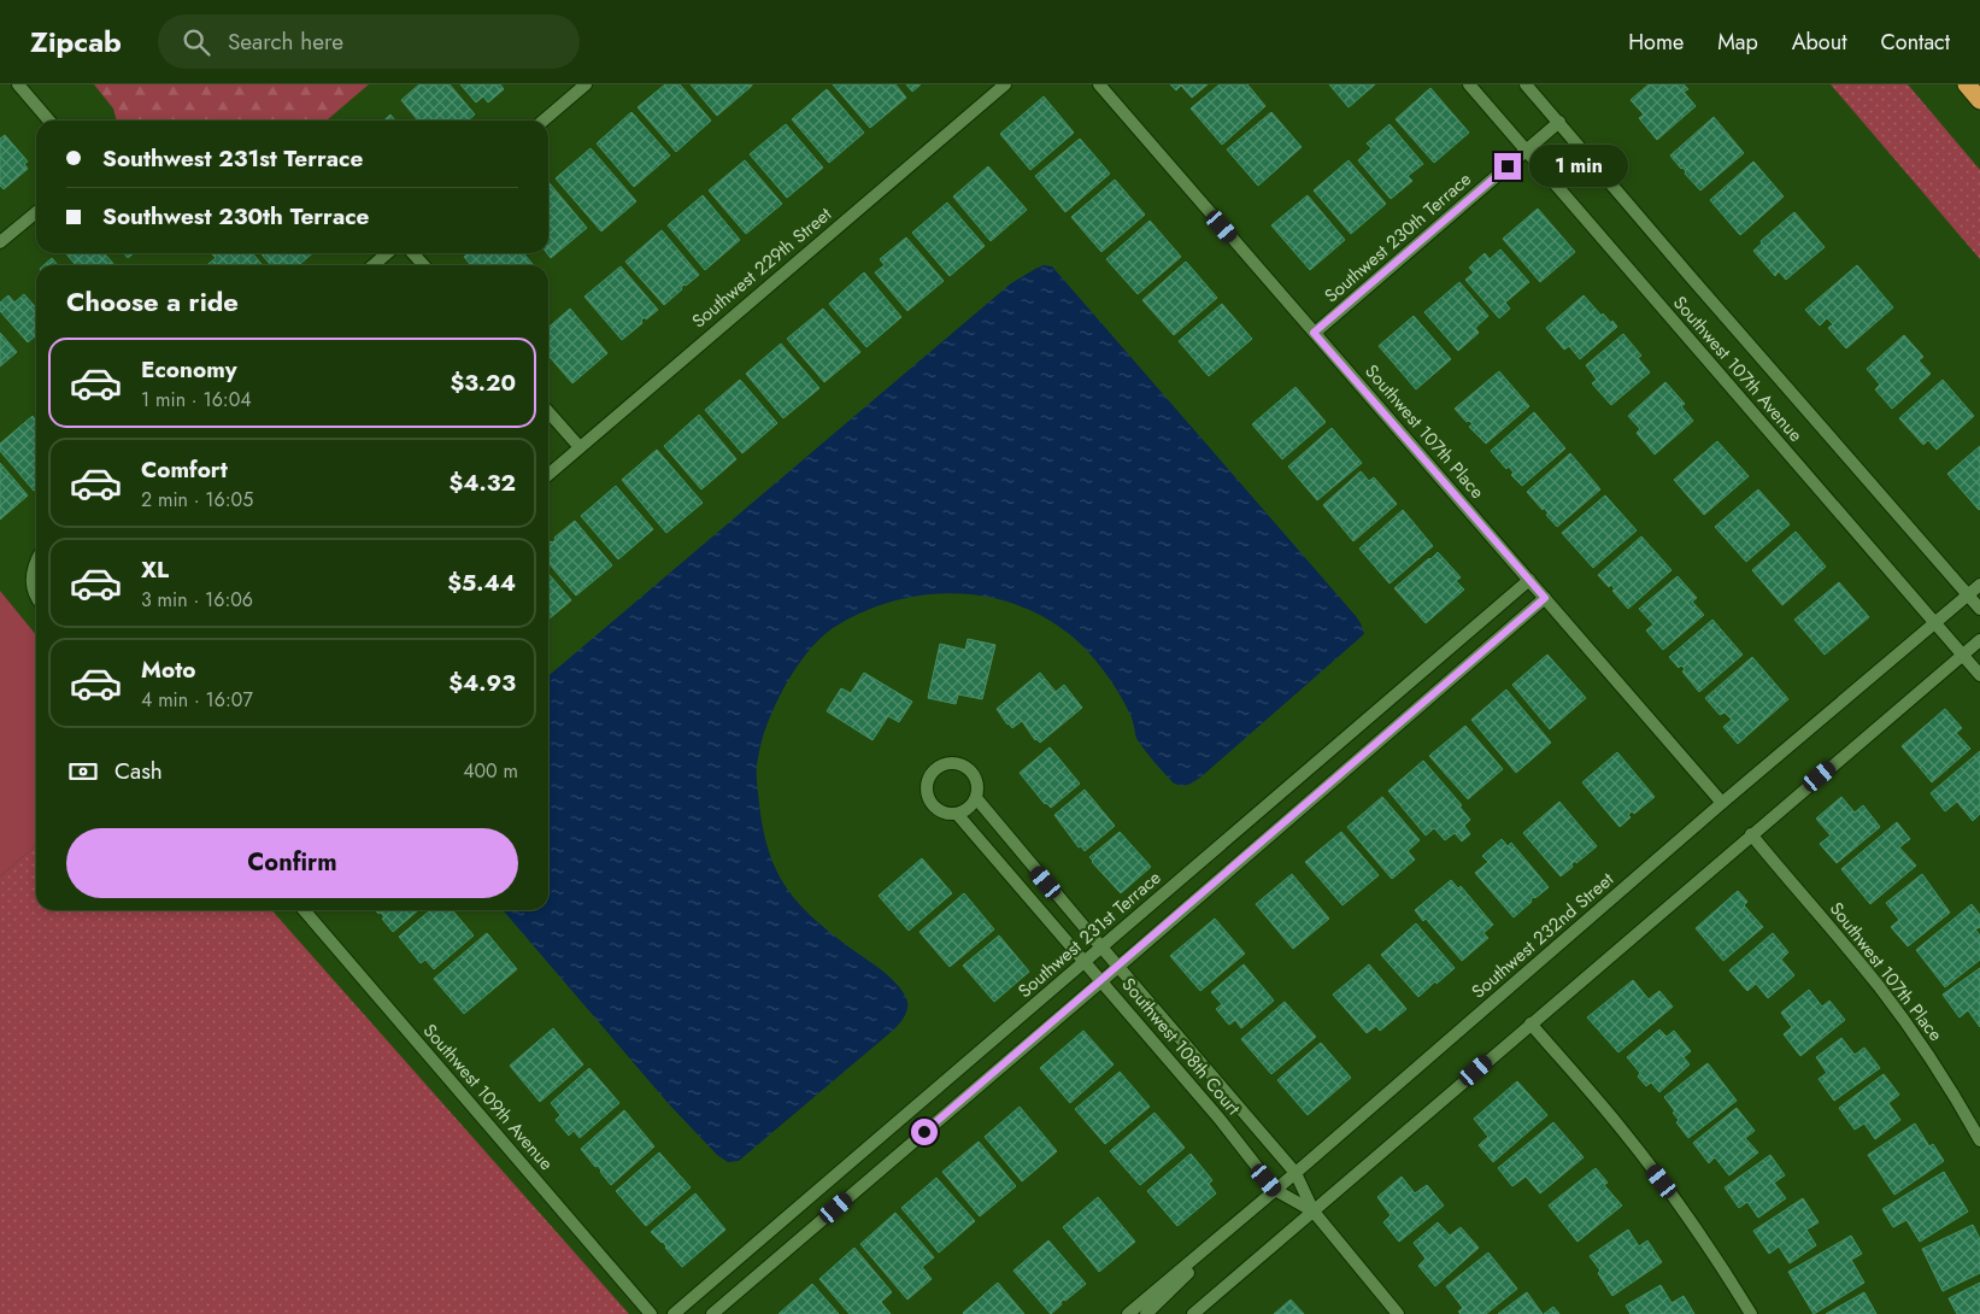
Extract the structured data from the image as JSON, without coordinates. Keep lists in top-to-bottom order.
{
  "streets": {
    "street": [
      "Southwest 230th Terrace",
      "Southwest 229th Street",
      "Southwest 107th Avenue",
      "Southwest 107th Place",
      "Southwest 231st Terrace",
      "Southwest 232nd Street",
      "Southwest 108th Court",
      "Southwest 109th Avenue"
    ]
  },
  "crossings": [
    ["Southwest 230th Terrace", "Southwest 107th Avenue"],
    ["Southwest 230th Terrace", "Southwest 107th Place"],
    ["Southwest 107th Avenue", "Southwest 232nd Street"],
    ["Southwest 107th Place", "Southwest 231st Terrace"],
    ["Southwest 107th Place", "Southwest 232nd Street"],
    ["Southwest 231st Terrace", "Southwest 108th Court"],
    ["Southwest 232nd Street", "Southwest 108th Court"]
  ],
  "page": {
    "header": "Zipcab",
    "search": "Search here",
    "nav": [
      "Home",
      "Map",
      "About",
      "Contact"
    ],
    "banner": ["Southwest 231st Terrace", "Southwest 230th Terrace"],
    "bubble": "1 min",
    "heading": "Choose a ride",
    "list": [
      {
        "name": "Economy",
        "note": "1 min · 16:04",
        "value": "$3.20"
      },
      {
        "name": "Comfort",
        "note": "2 min · 16:05",
        "value": "$4.32"
      },
      {
        "name": "XL",
        "note": "3 min · 16:06",
        "value": "$5.44"
      },
      {
        "name": "Moto",
        "note": "4 min · 16:07",
        "value": "$4.93"
      }
    ],
    "pay": ["Cash", "400 m"],
    "buttons": "Confirm"
  }
}
